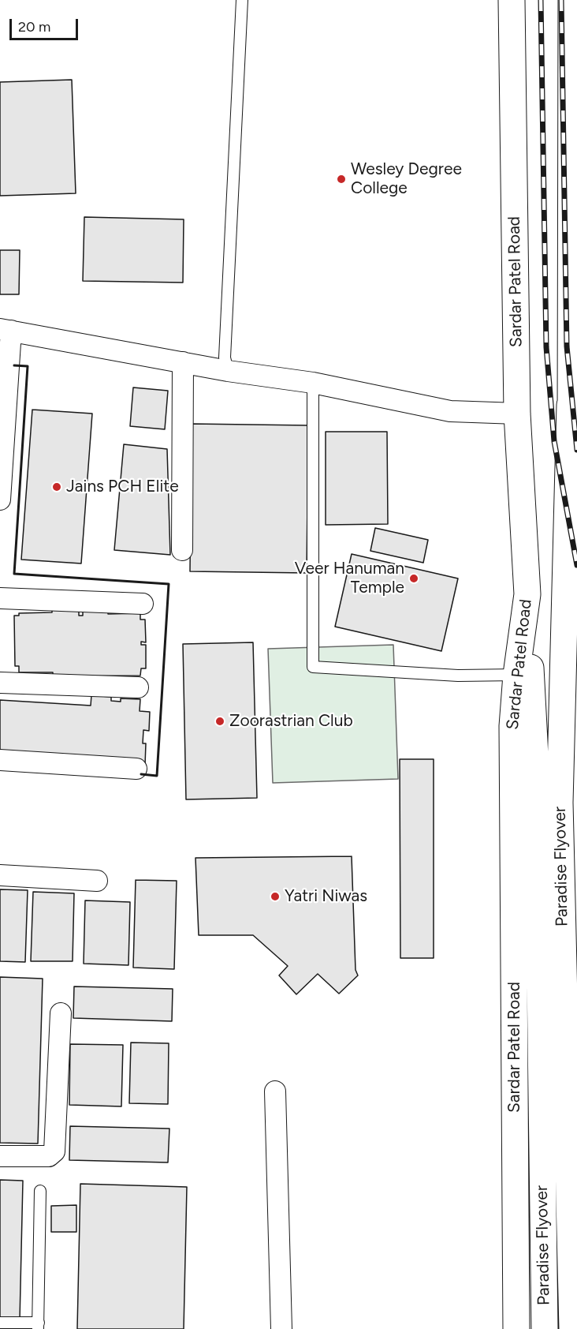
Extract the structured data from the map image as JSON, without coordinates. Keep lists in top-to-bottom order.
{
  "streets": {
    "main road": ["Sardar Patel Road", "Paradise Flyover"]
  },
  "crossings": [
    ["Sardar Patel Road", "Paradise Flyover"]
  ],
  "places": [
    "Wesley Degree College",
    "Jains PCH Elite",
    "Veer Hanuman Temple",
    "Zoorastrian Club",
    "Yatri Niwas"
  ],
  "scale_bar": "20 m"
}
